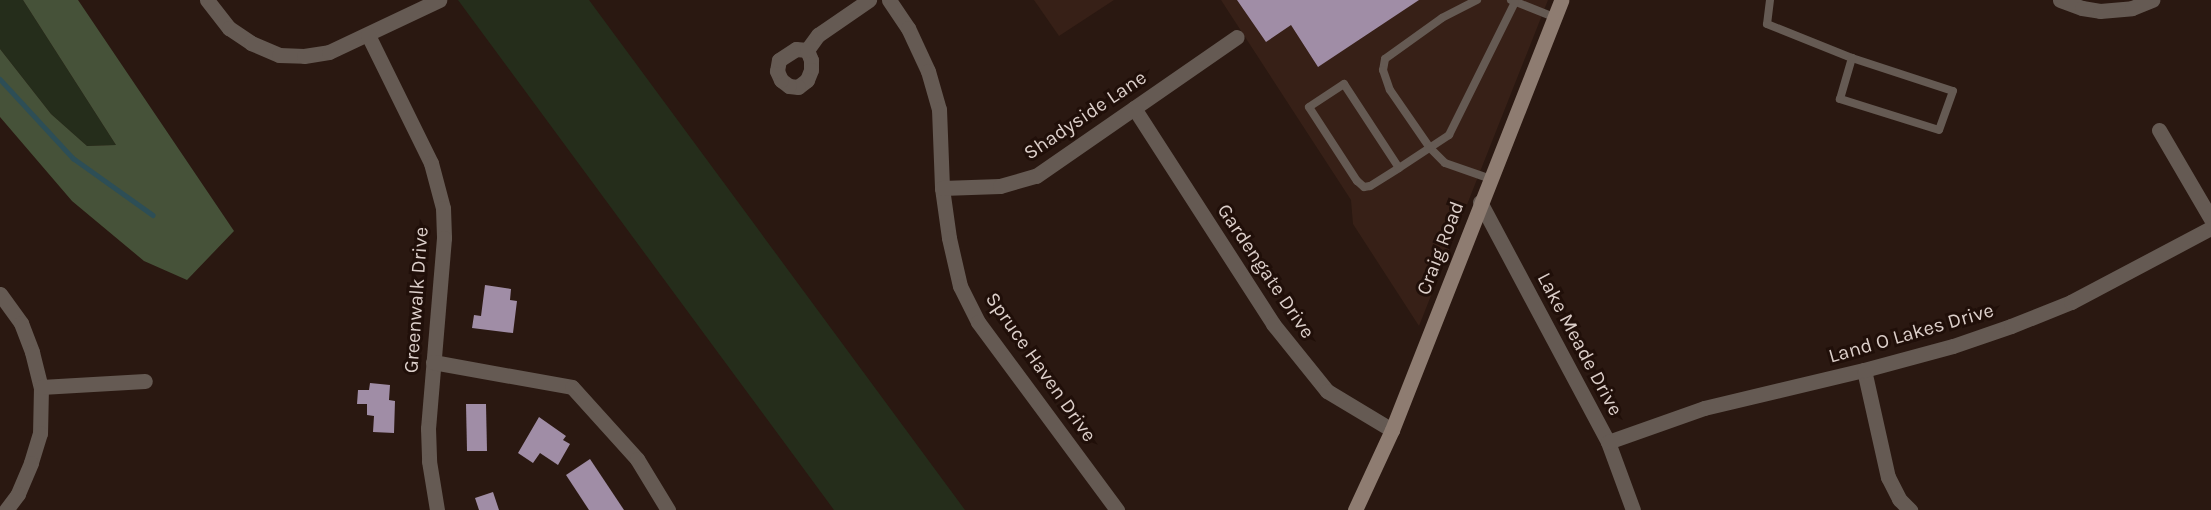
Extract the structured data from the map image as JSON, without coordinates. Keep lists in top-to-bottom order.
{
  "streets": {
    "main road": ["Craig Road"],
    "street": [
      "Shadyside Lane",
      "Gardengate Drive",
      "Greenwalk Drive",
      "Land O Lakes Drive",
      "Lake Meade Drive",
      "Spruce Haven Drive"
    ]
  },
  "crossings": [
    ["Shadyside Lane", "Gardengate Drive"],
    ["Shadyside Lane", "Spruce Haven Drive"],
    ["Craig Road", "Gardengate Drive"],
    ["Craig Road", "Lake Meade Drive"],
    ["Land O Lakes Drive", "Lake Meade Drive"]
  ]
}
